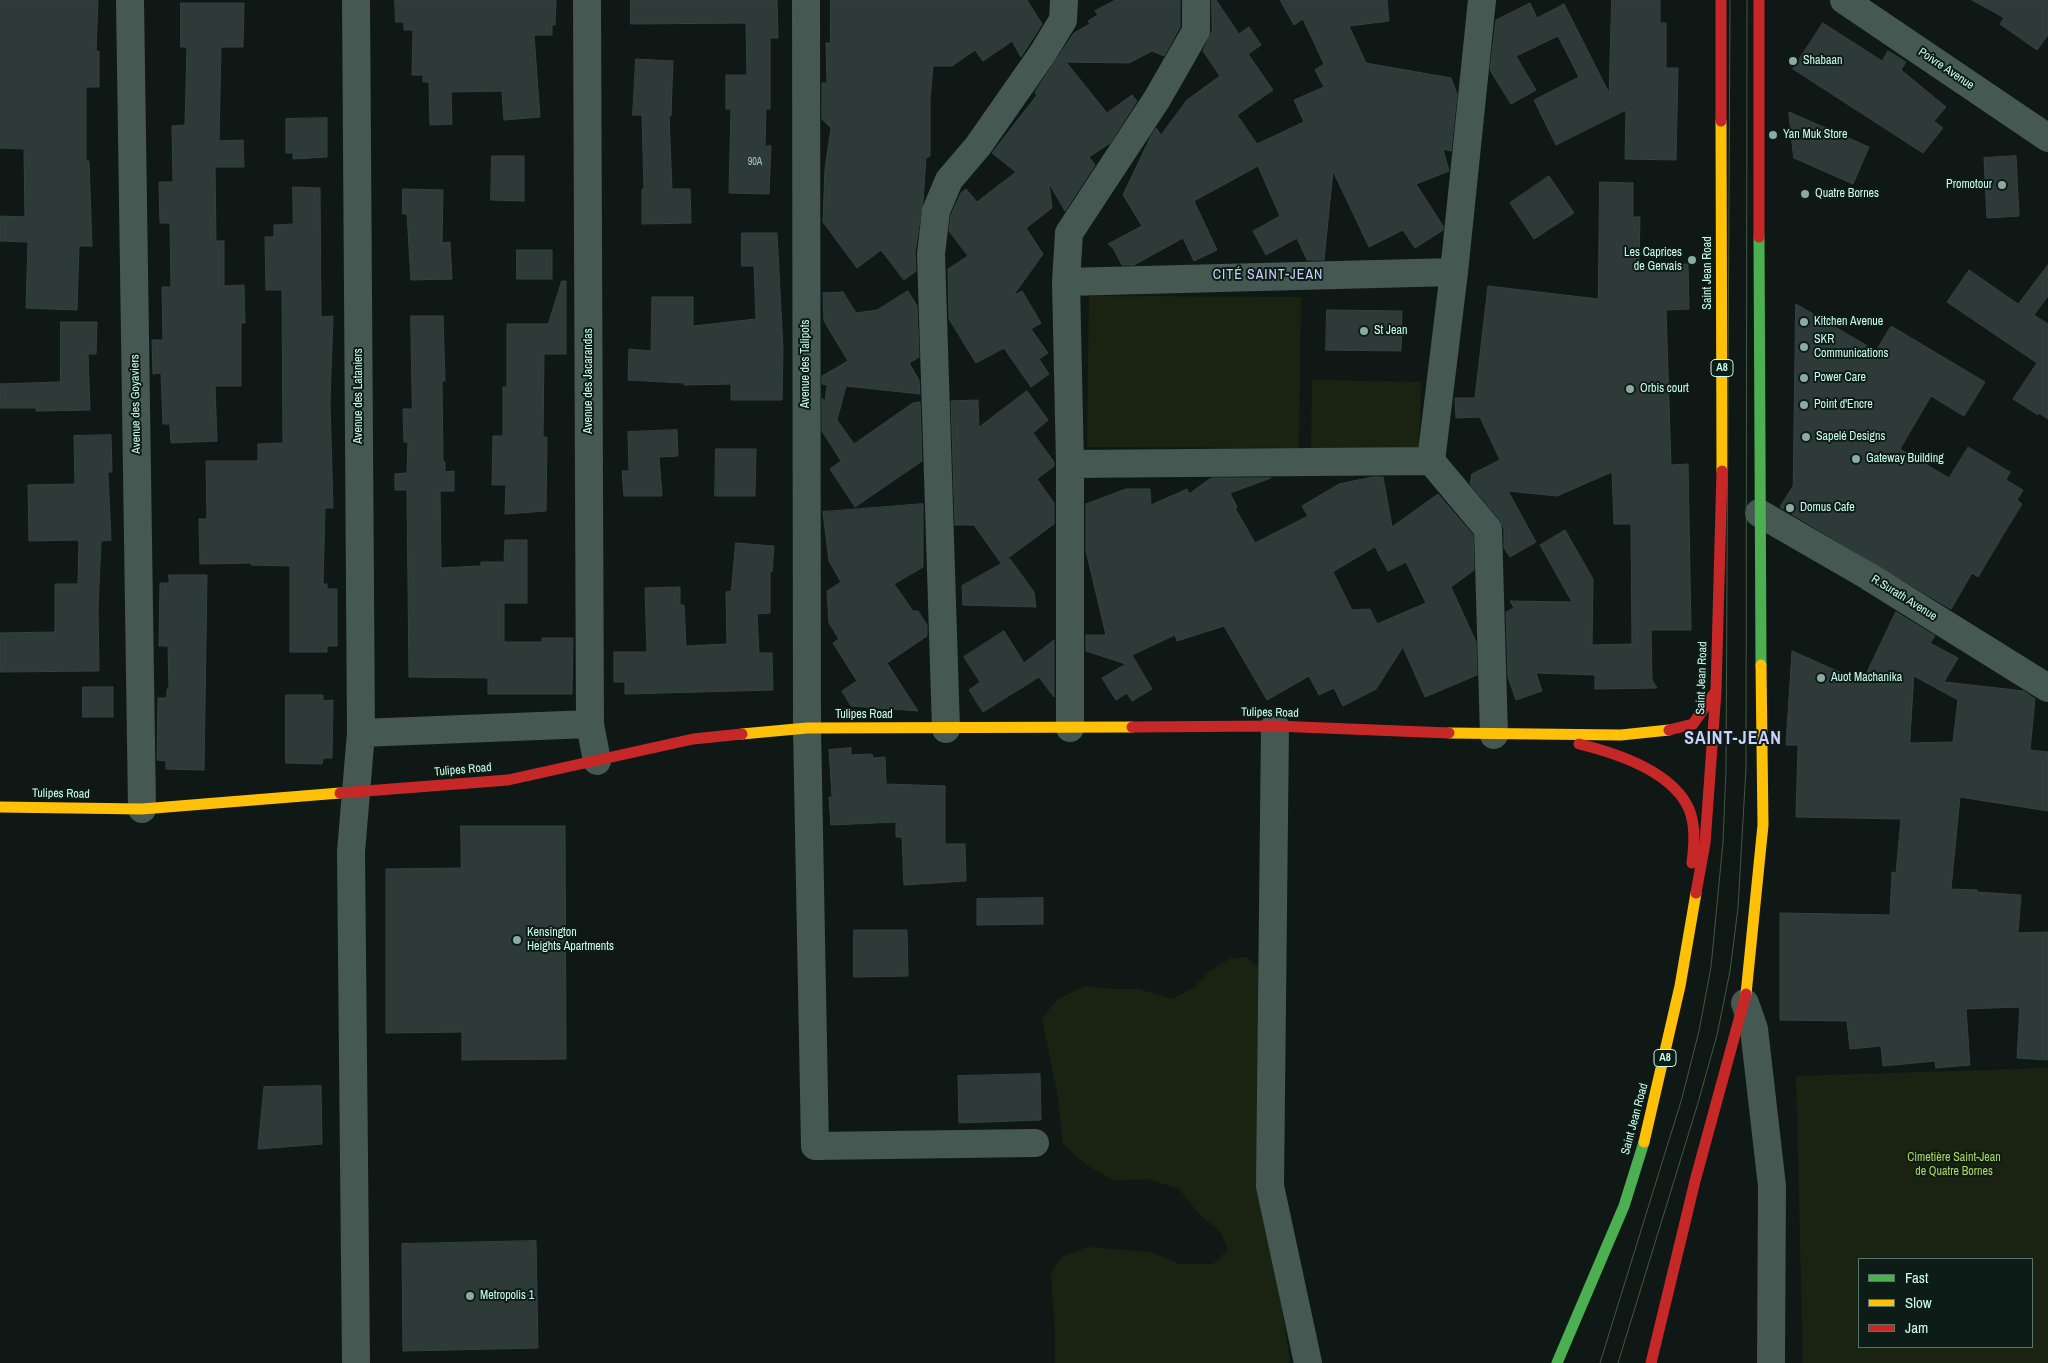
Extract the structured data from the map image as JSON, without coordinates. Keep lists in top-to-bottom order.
{
  "streets": {
    "main road": ["Saint Jean Road", "A8", "Tulipes Road"],
    "street": [
      "Poivre Avenue",
      "Avenue des Talipots",
      "Avenue des Jacarandas",
      "Avenue des Lataniers",
      "Avenue des Goyaviers",
      "R.Surath Avenue"
    ]
  },
  "crossings": [
    ["Saint Jean Road", "Tulipes Road"],
    ["Avenue des Talipots", "Tulipes Road"],
    ["Avenue des Jacarandas", "Tulipes Road"],
    ["Avenue des Lataniers", "Tulipes Road"],
    ["Avenue des Goyaviers", "Tulipes Road"]
  ],
  "districts": ["CITÉ SAINT-JEAN", "SAINT-JEAN"],
  "parks": ["Cimetière Saint-Jean de Quatre Bornes"],
  "places": [
    "Shabaan",
    "Yan Muk Store",
    "Promotour",
    "Quatre Bornes",
    "Les Caprices de Gervais",
    "Kitchen Avenue",
    "St Jean",
    "SKR Communications",
    "Power Care",
    "Orbis court",
    "Point d'Encre",
    "Sapelé Designs",
    "Gateway Building",
    "Domus Cafe",
    "Auot Machanika",
    "Kensington Heights Apartments",
    "Metropolis 1"
  ],
  "house_numbers": ["90A"],
  "legend": ["Fast", "Slow", "Jam"]
}
